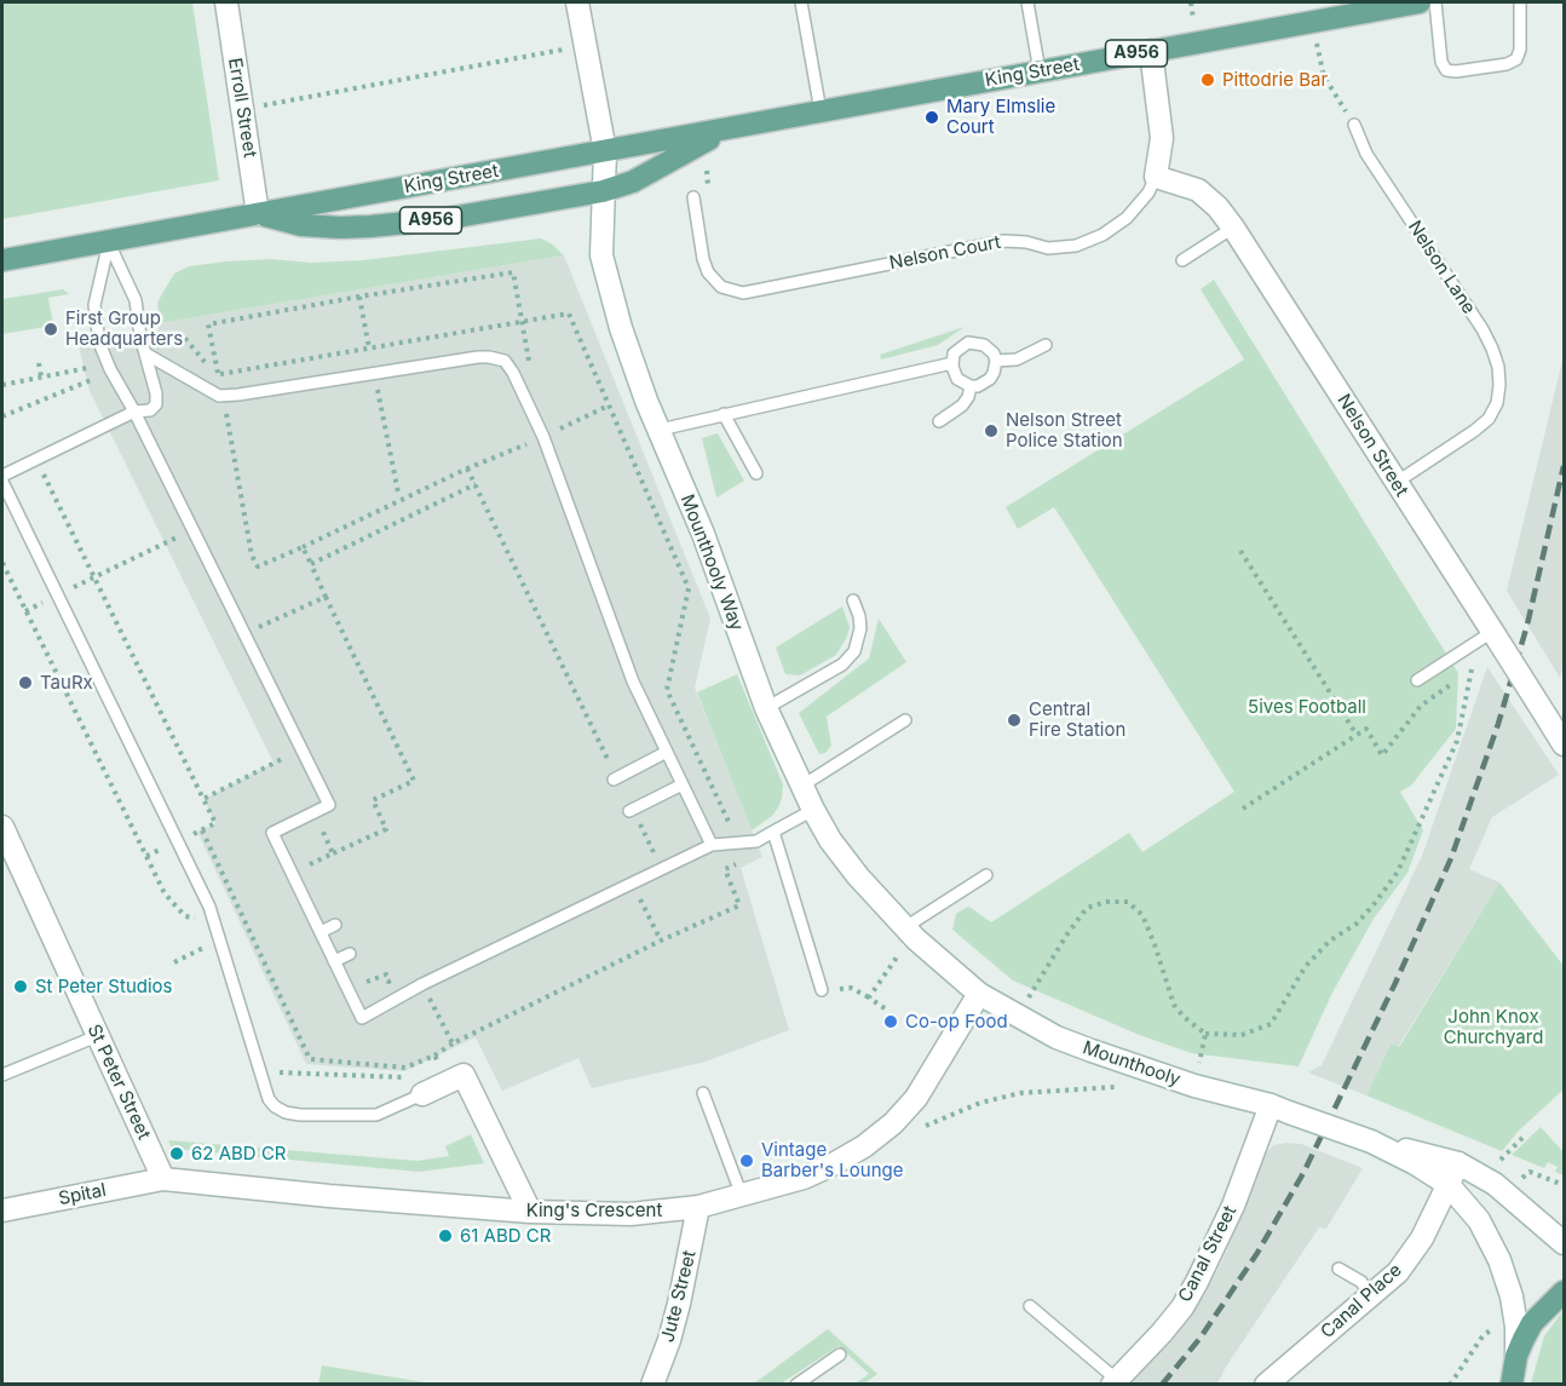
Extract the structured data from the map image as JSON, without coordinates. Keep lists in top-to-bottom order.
{
  "streets": {
    "main road": ["A956", "King Street"],
    "street": [
      "Erroll Street",
      "Nelson Court",
      "Nelson Street",
      "Mounthooly Way",
      "Mounthooly",
      "St Peter Street",
      "Spital",
      "King's Crescent",
      "Canal Street",
      "Jute Street",
      "Canal Place"
    ],
    "lane": ["Nelson Lane"]
  },
  "crossings": [
    ["King Street", "Erroll Street"],
    ["King Street", "Nelson Court"],
    ["King Street", "Mounthooly Way"],
    ["Nelson Court", "Nelson Street"],
    ["Nelson Lane", "Nelson Street"],
    ["Mounthooly Way", "Mounthooly"],
    ["Mounthooly", "King's Crescent"],
    ["Mounthooly", "Canal Street"],
    ["Mounthooly", "Canal Place"],
    ["St Peter Street", "Spital"],
    ["St Peter Street", "King's Crescent"],
    ["Spital", "King's Crescent"],
    ["King's Crescent", "Jute Street"]
  ],
  "parks": ["5ives Football", "John Knox Churchyard"],
  "places": [
    "Pittodrie Bar",
    "Mary Elmslie Court",
    "First Group Headquarters",
    "Nelson Street Police Station",
    "TauRx",
    "Central Fire Station",
    "St Peter Studios",
    "Co-op Food",
    "62 ABD CR",
    "Vintage Barber's Lounge",
    "61 ABD CR"
  ]
}
